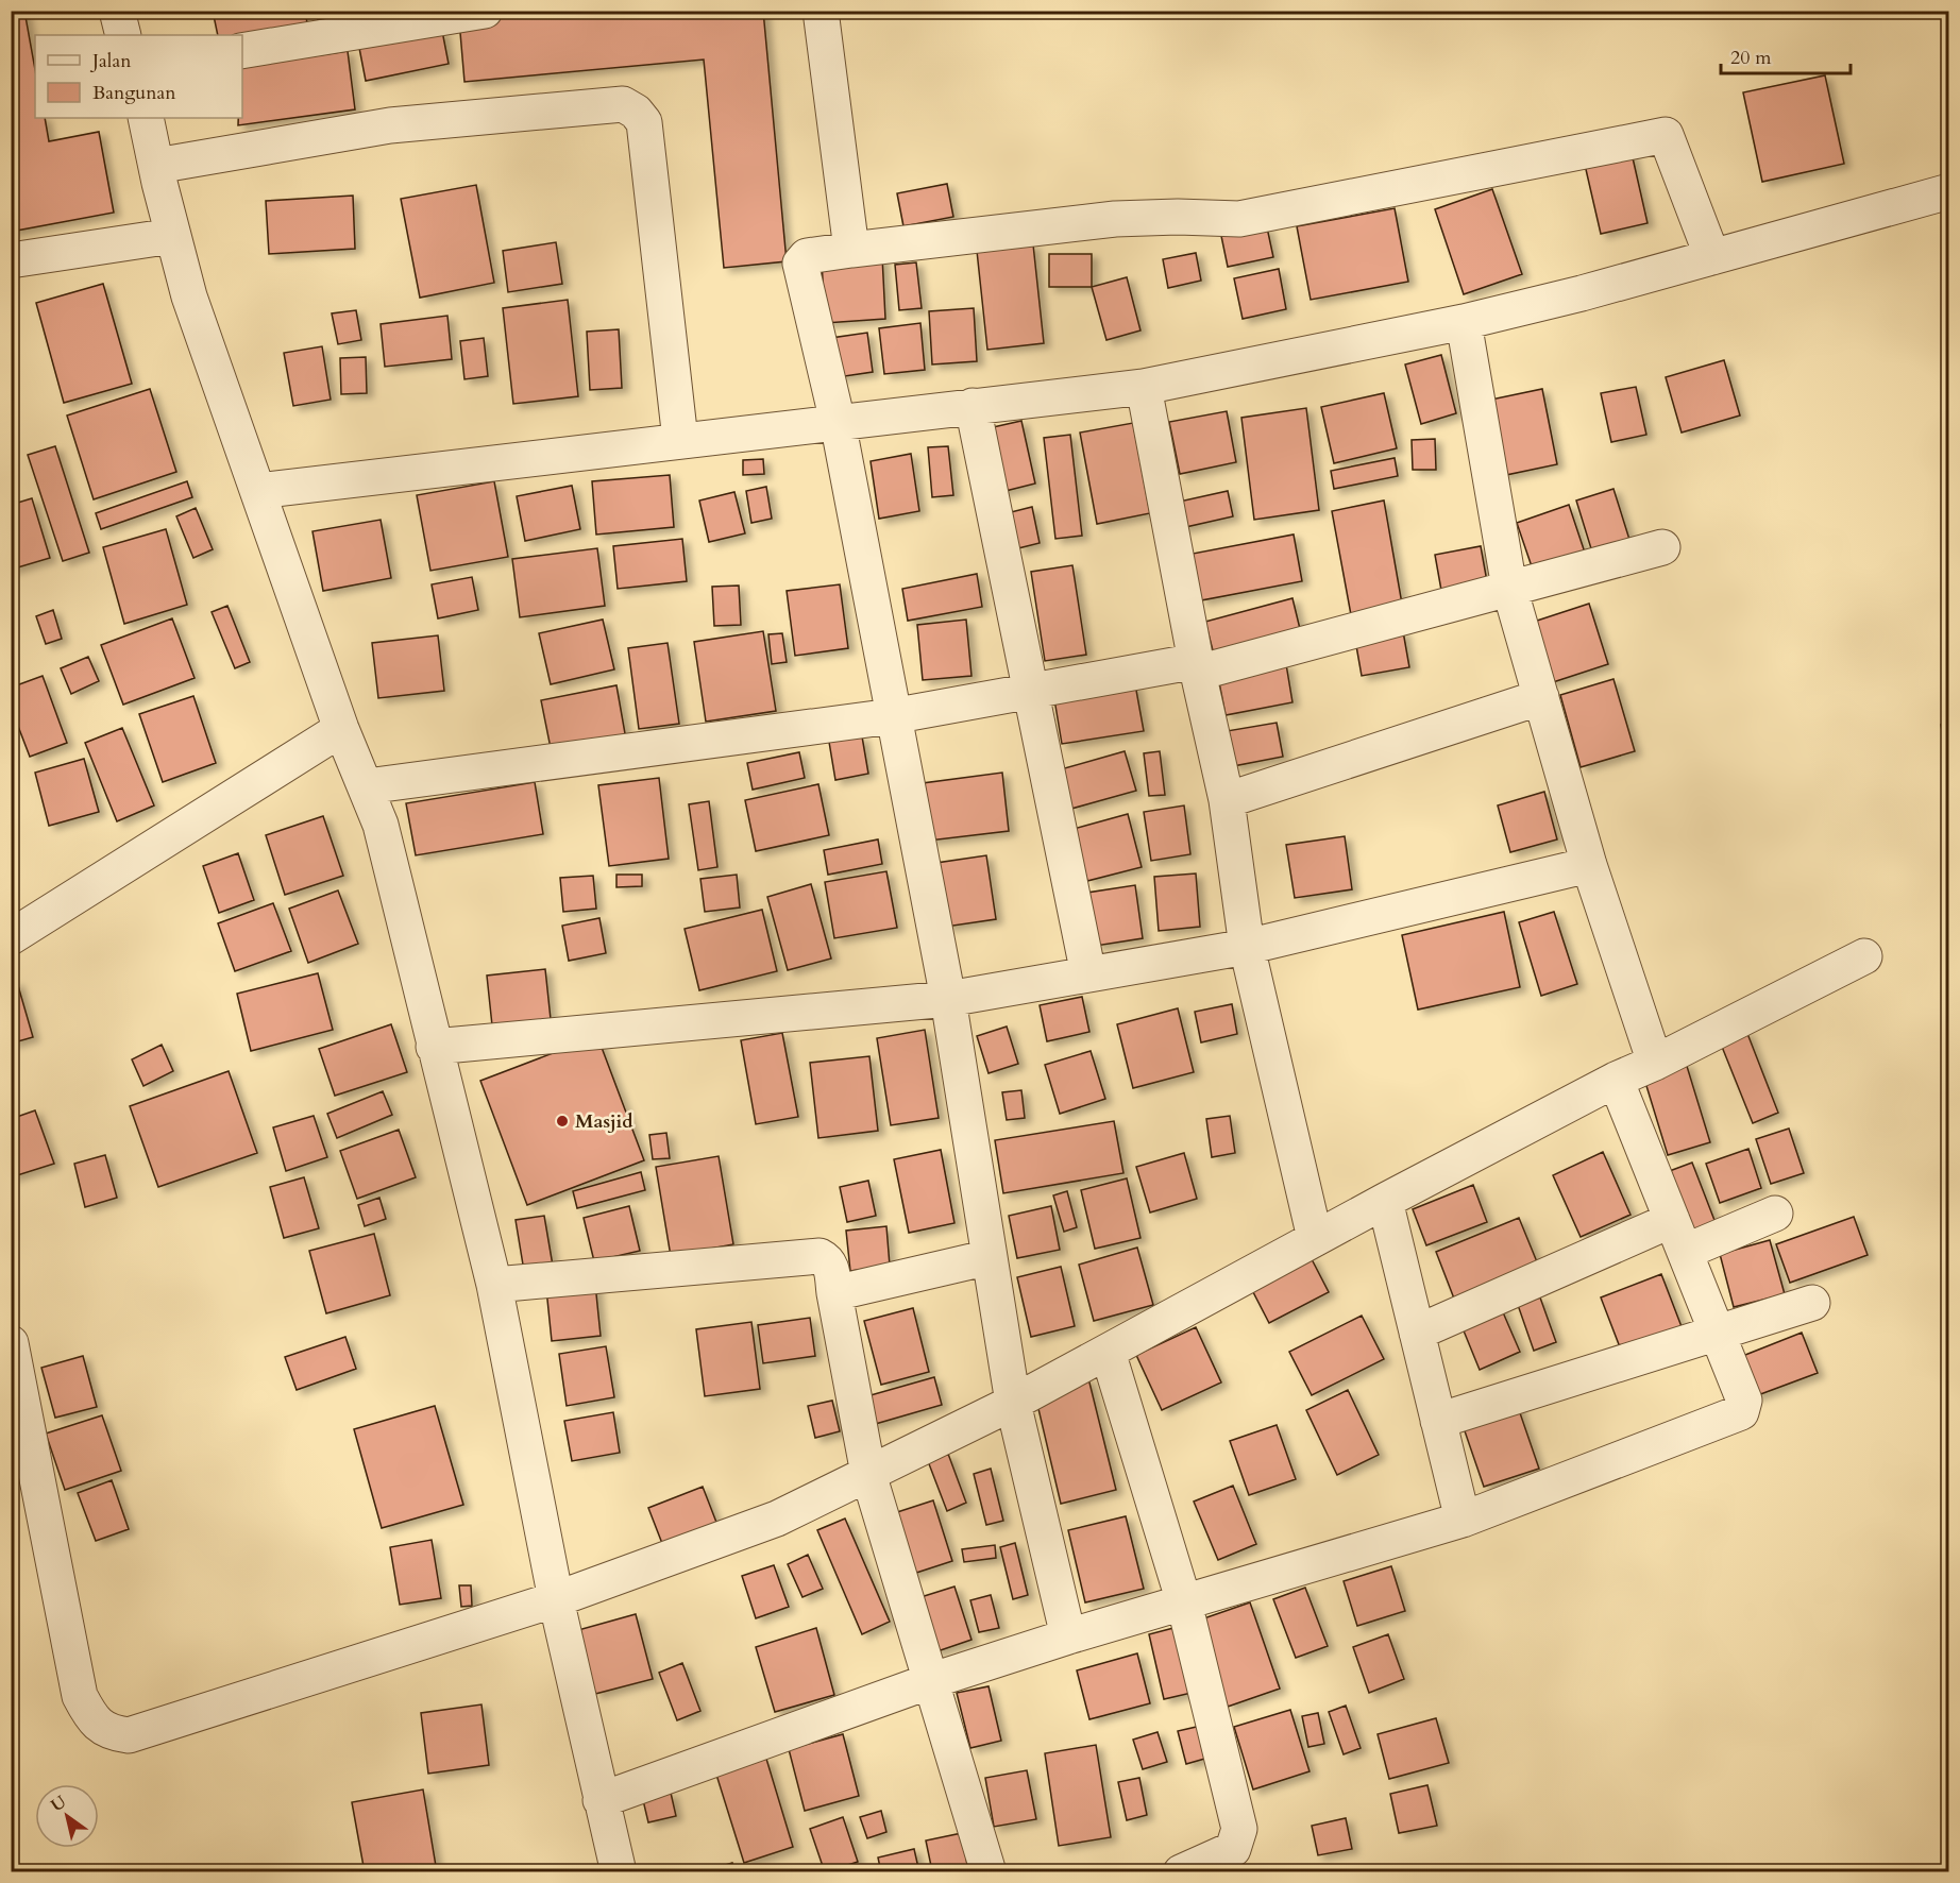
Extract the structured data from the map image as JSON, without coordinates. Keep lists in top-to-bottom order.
{
  "places": ["Masjid"],
  "legend": ["Jalan", "Bangunan"],
  "scale_bar": "20 m",
  "north": "top left"
}
